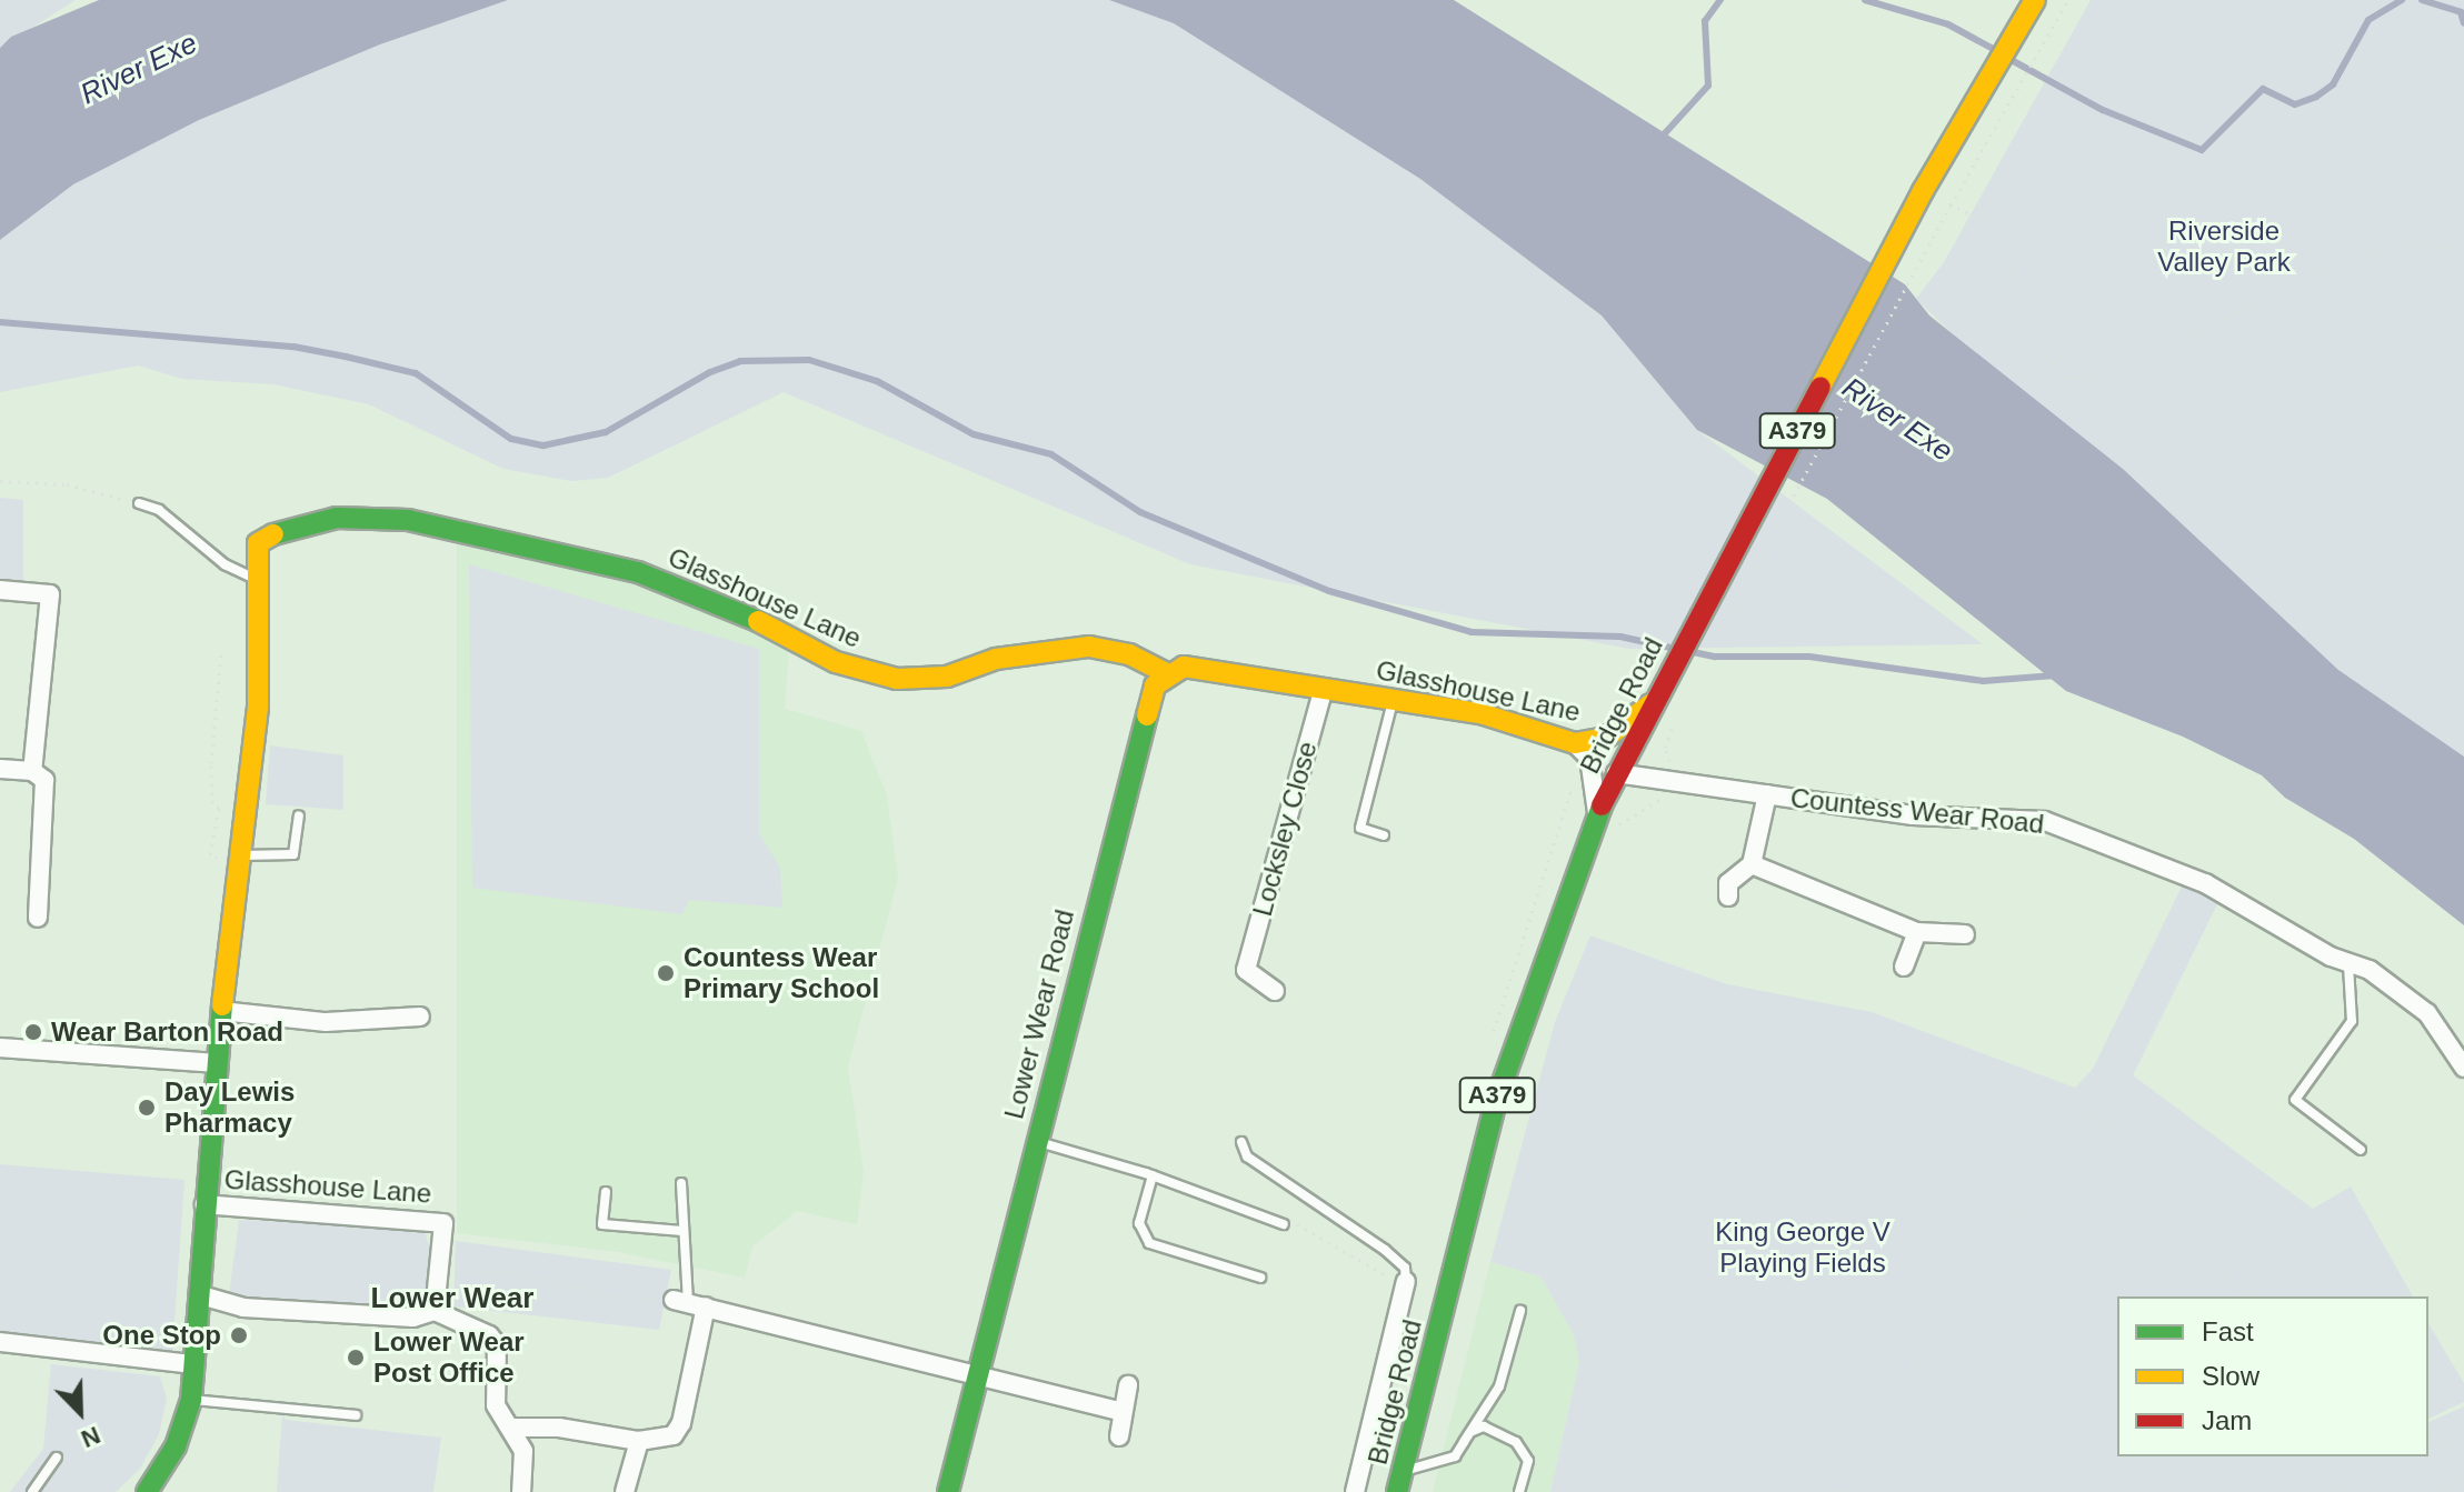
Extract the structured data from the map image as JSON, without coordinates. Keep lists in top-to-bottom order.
{
  "streets": {
    "street": [
      "A379",
      "Glasshouse Lane",
      "Bridge Road",
      "Countess Wear Road",
      "Locksley Close",
      "Lower Wear Road"
    ]
  },
  "crossings": [
    ["Glasshouse Lane", "Bridge Road"],
    ["Glasshouse Lane", "Locksley Close"],
    ["Glasshouse Lane", "Lower Wear Road"],
    ["Bridge Road", "Countess Wear Road"]
  ],
  "districts": ["Lower Wear"],
  "water": ["River Exe"],
  "parks": ["Riverside Valley Park", "King George V Playing Fields"],
  "places": [
    "Countess Wear Primary School",
    "Wear Barton Road",
    "Day Lewis Pharmacy",
    "One Stop",
    "Lower Wear Post Office"
  ],
  "legend": ["Fast", "Slow", "Jam"],
  "north": "bottom right"
}
